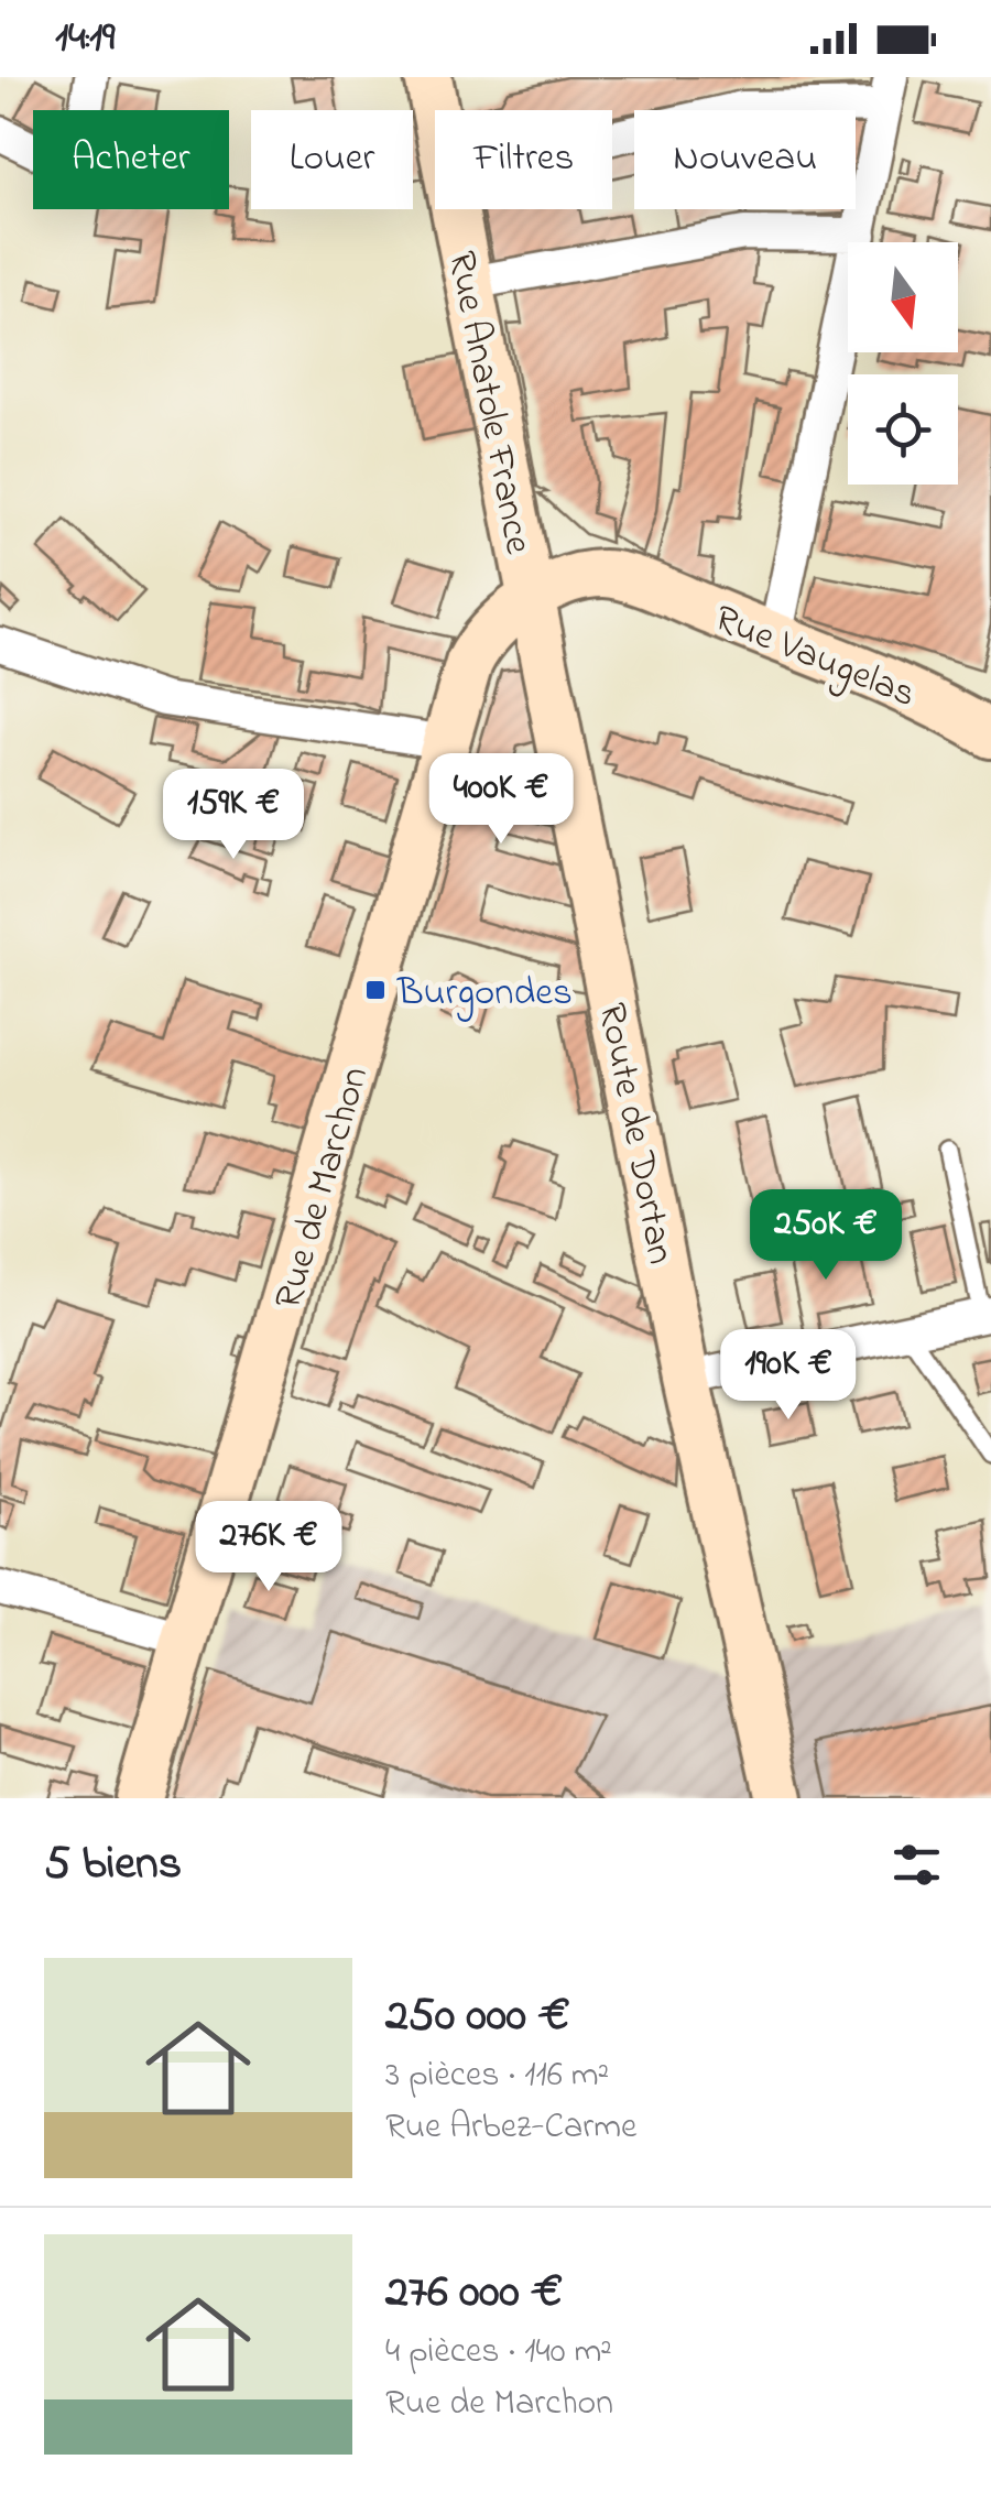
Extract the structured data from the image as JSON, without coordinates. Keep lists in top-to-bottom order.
{
  "streets": {
    "main road": [
      "Rue Anatole France",
      "Rue Vaugelas",
      "Route de Dortan",
      "Rue de Marchon"
    ]
  },
  "crossings": [
    ["Rue Anatole France", "Rue Vaugelas"],
    ["Rue Anatole France", "Route de Dortan"],
    ["Rue Anatole France", "Rue de Marchon"],
    ["Route de Dortan", "Rue de Marchon"]
  ],
  "places": {
    "transit": ["Burgondes"]
  },
  "north": "bottom",
  "page": {
    "status": "14:19",
    "chip": [
      "Acheter",
      "Louer",
      "Filtres",
      "Nouveau"
    ],
    "price": [
      "400K €",
      "159K €",
      "250K €",
      "190K €",
      "276K €"
    ],
    "heading": "5 biens",
    "list": [
      {
        "name": "250 000 €",
        "note": "3 pièces · 116 m² · Rue Arbez-Carme"
      },
      {
        "name": "276 000 €",
        "note": "4 pièces · 140 m² · Rue de Marchon"
      }
    ]
  }
}
